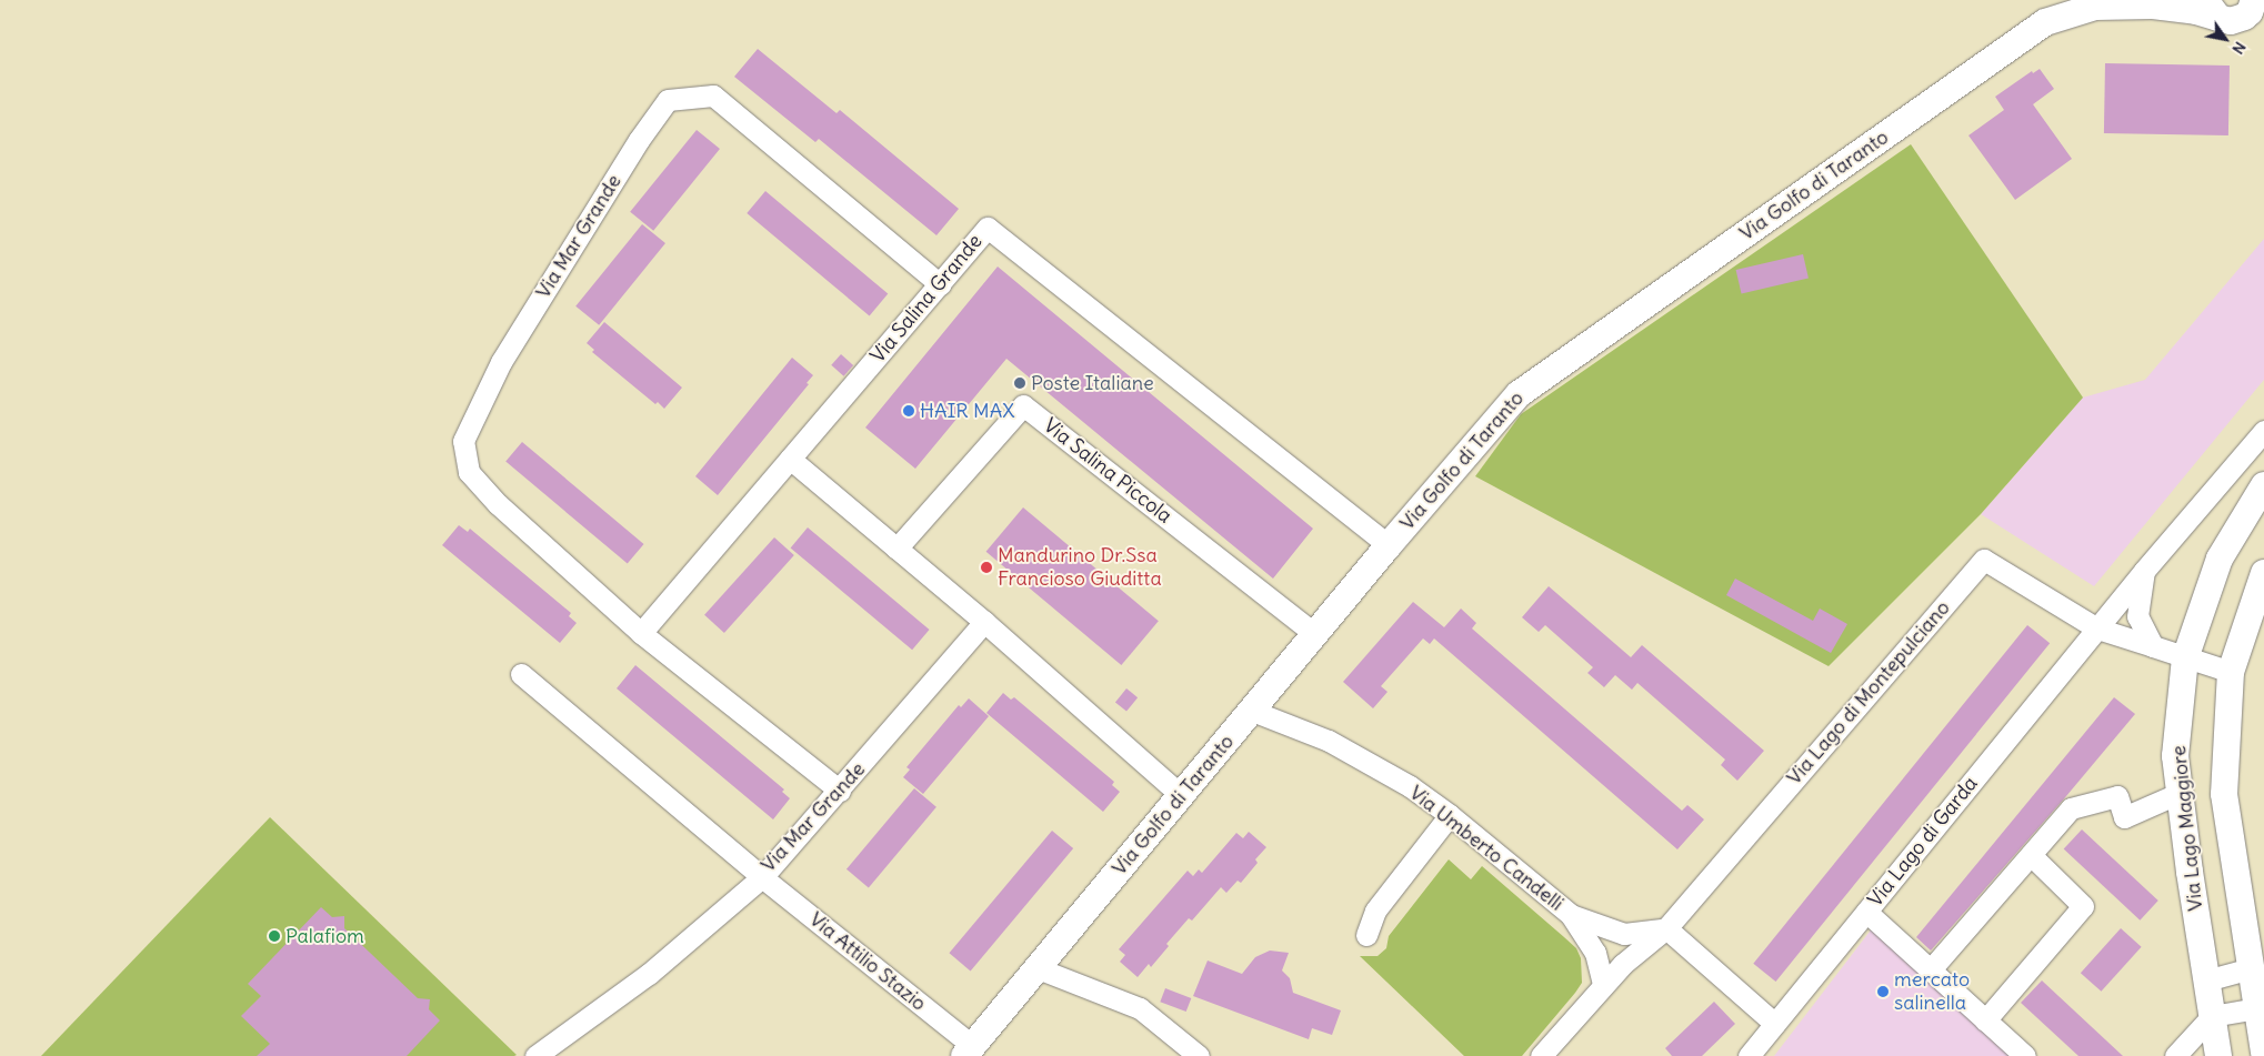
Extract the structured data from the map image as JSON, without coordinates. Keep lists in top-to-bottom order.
{
  "streets": {
    "street": [
      "Via Golfo di Taranto",
      "Via Mar Grande",
      "Via Salina Grande",
      "Via Salina Piccola",
      "Via Lago di Montepulciano",
      "Via Lago Maggiore",
      "Via Lago di Garda",
      "Via Umberto Candelli",
      "Via Attilio Stazio"
    ]
  },
  "crossings": [
    ["Via Golfo di Taranto", "Via Salina Grande"],
    ["Via Golfo di Taranto", "Via Salina Piccola"],
    ["Via Golfo di Taranto", "Via Umberto Candelli"],
    ["Via Golfo di Taranto", "Via Attilio Stazio"],
    ["Via Mar Grande", "Via Salina Grande"],
    ["Via Mar Grande", "Via Attilio Stazio"],
    ["Via Lago di Montepulciano", "Via Lago di Garda"],
    ["Via Lago di Montepulciano", "Via Umberto Candelli"]
  ],
  "places": [
    "Poste Italiane",
    "HAIR MAX",
    "Mandurino Dr.Ssa Francioso Giuditta",
    "Palafiom",
    "mercato salinella"
  ],
  "north": "bottom right"
}
